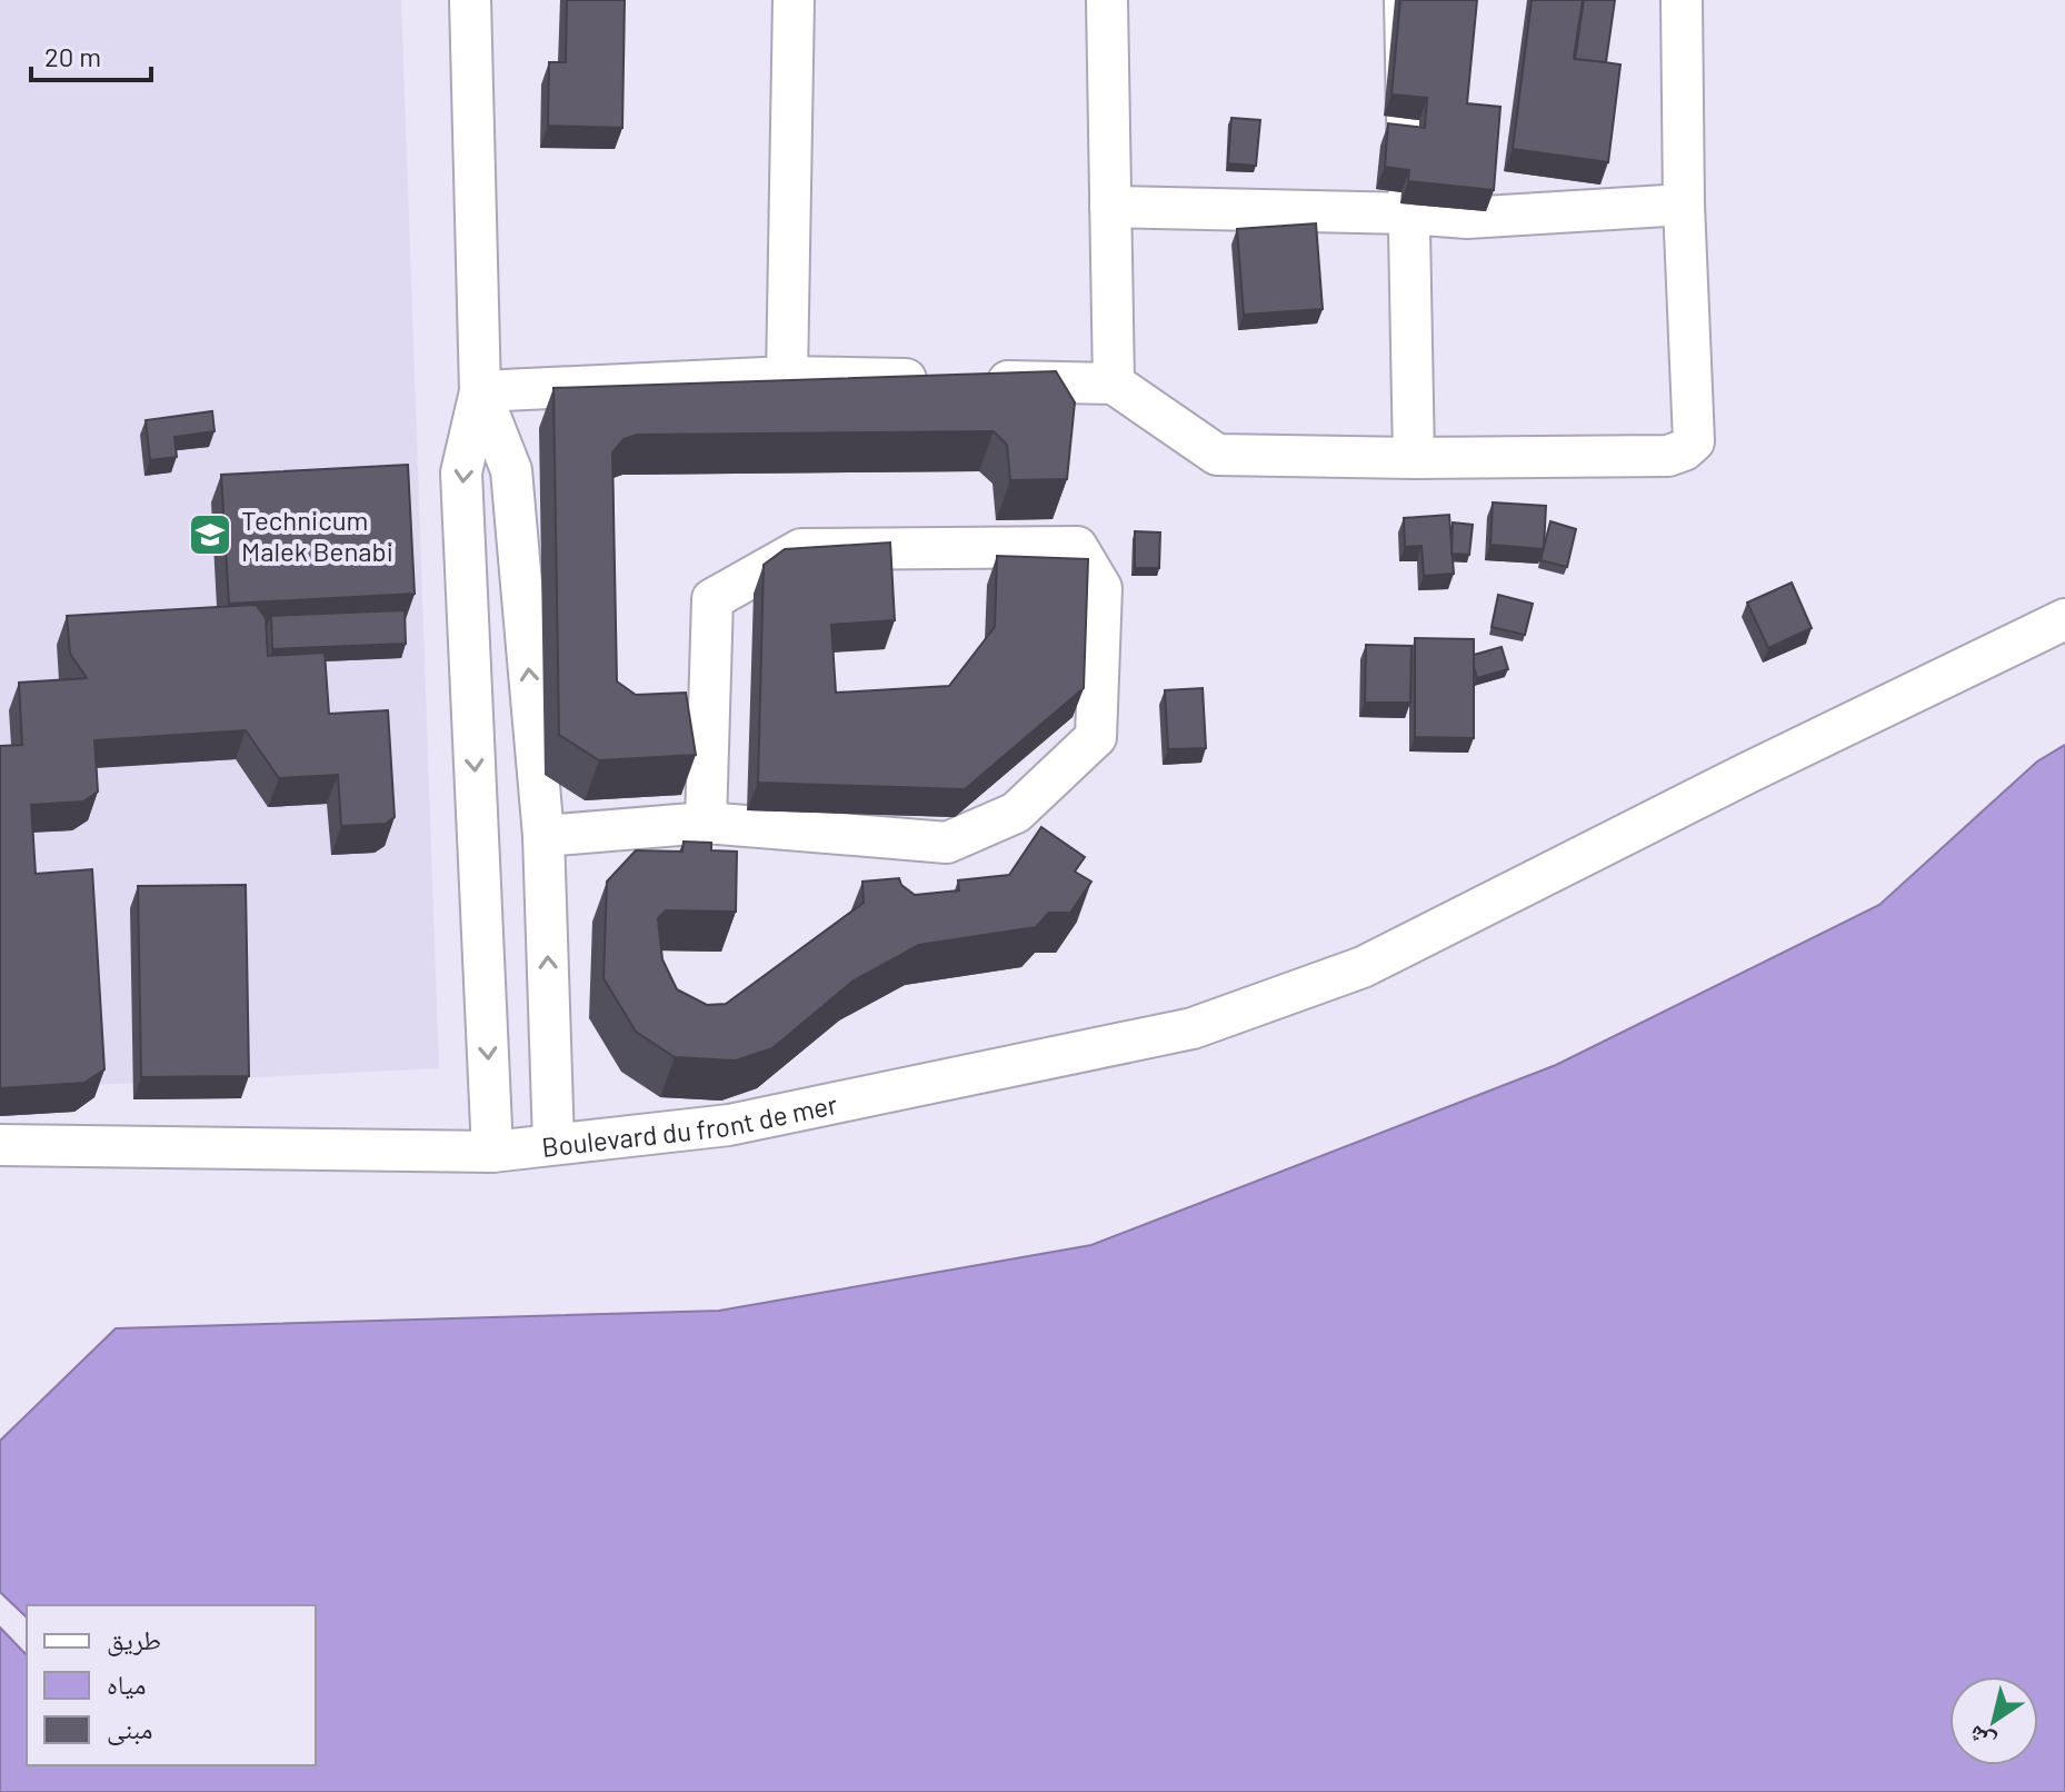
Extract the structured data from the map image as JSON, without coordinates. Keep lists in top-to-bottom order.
{
  "streets": {
    "street": ["Boulevard du front de mer"]
  },
  "places": {
    "school or university": ["Technicum Malek Benabi"]
  },
  "legend": ["طريق", "مياه", "مبنى"],
  "scale_bar": "20 m",
  "north": "bottom left"
}
